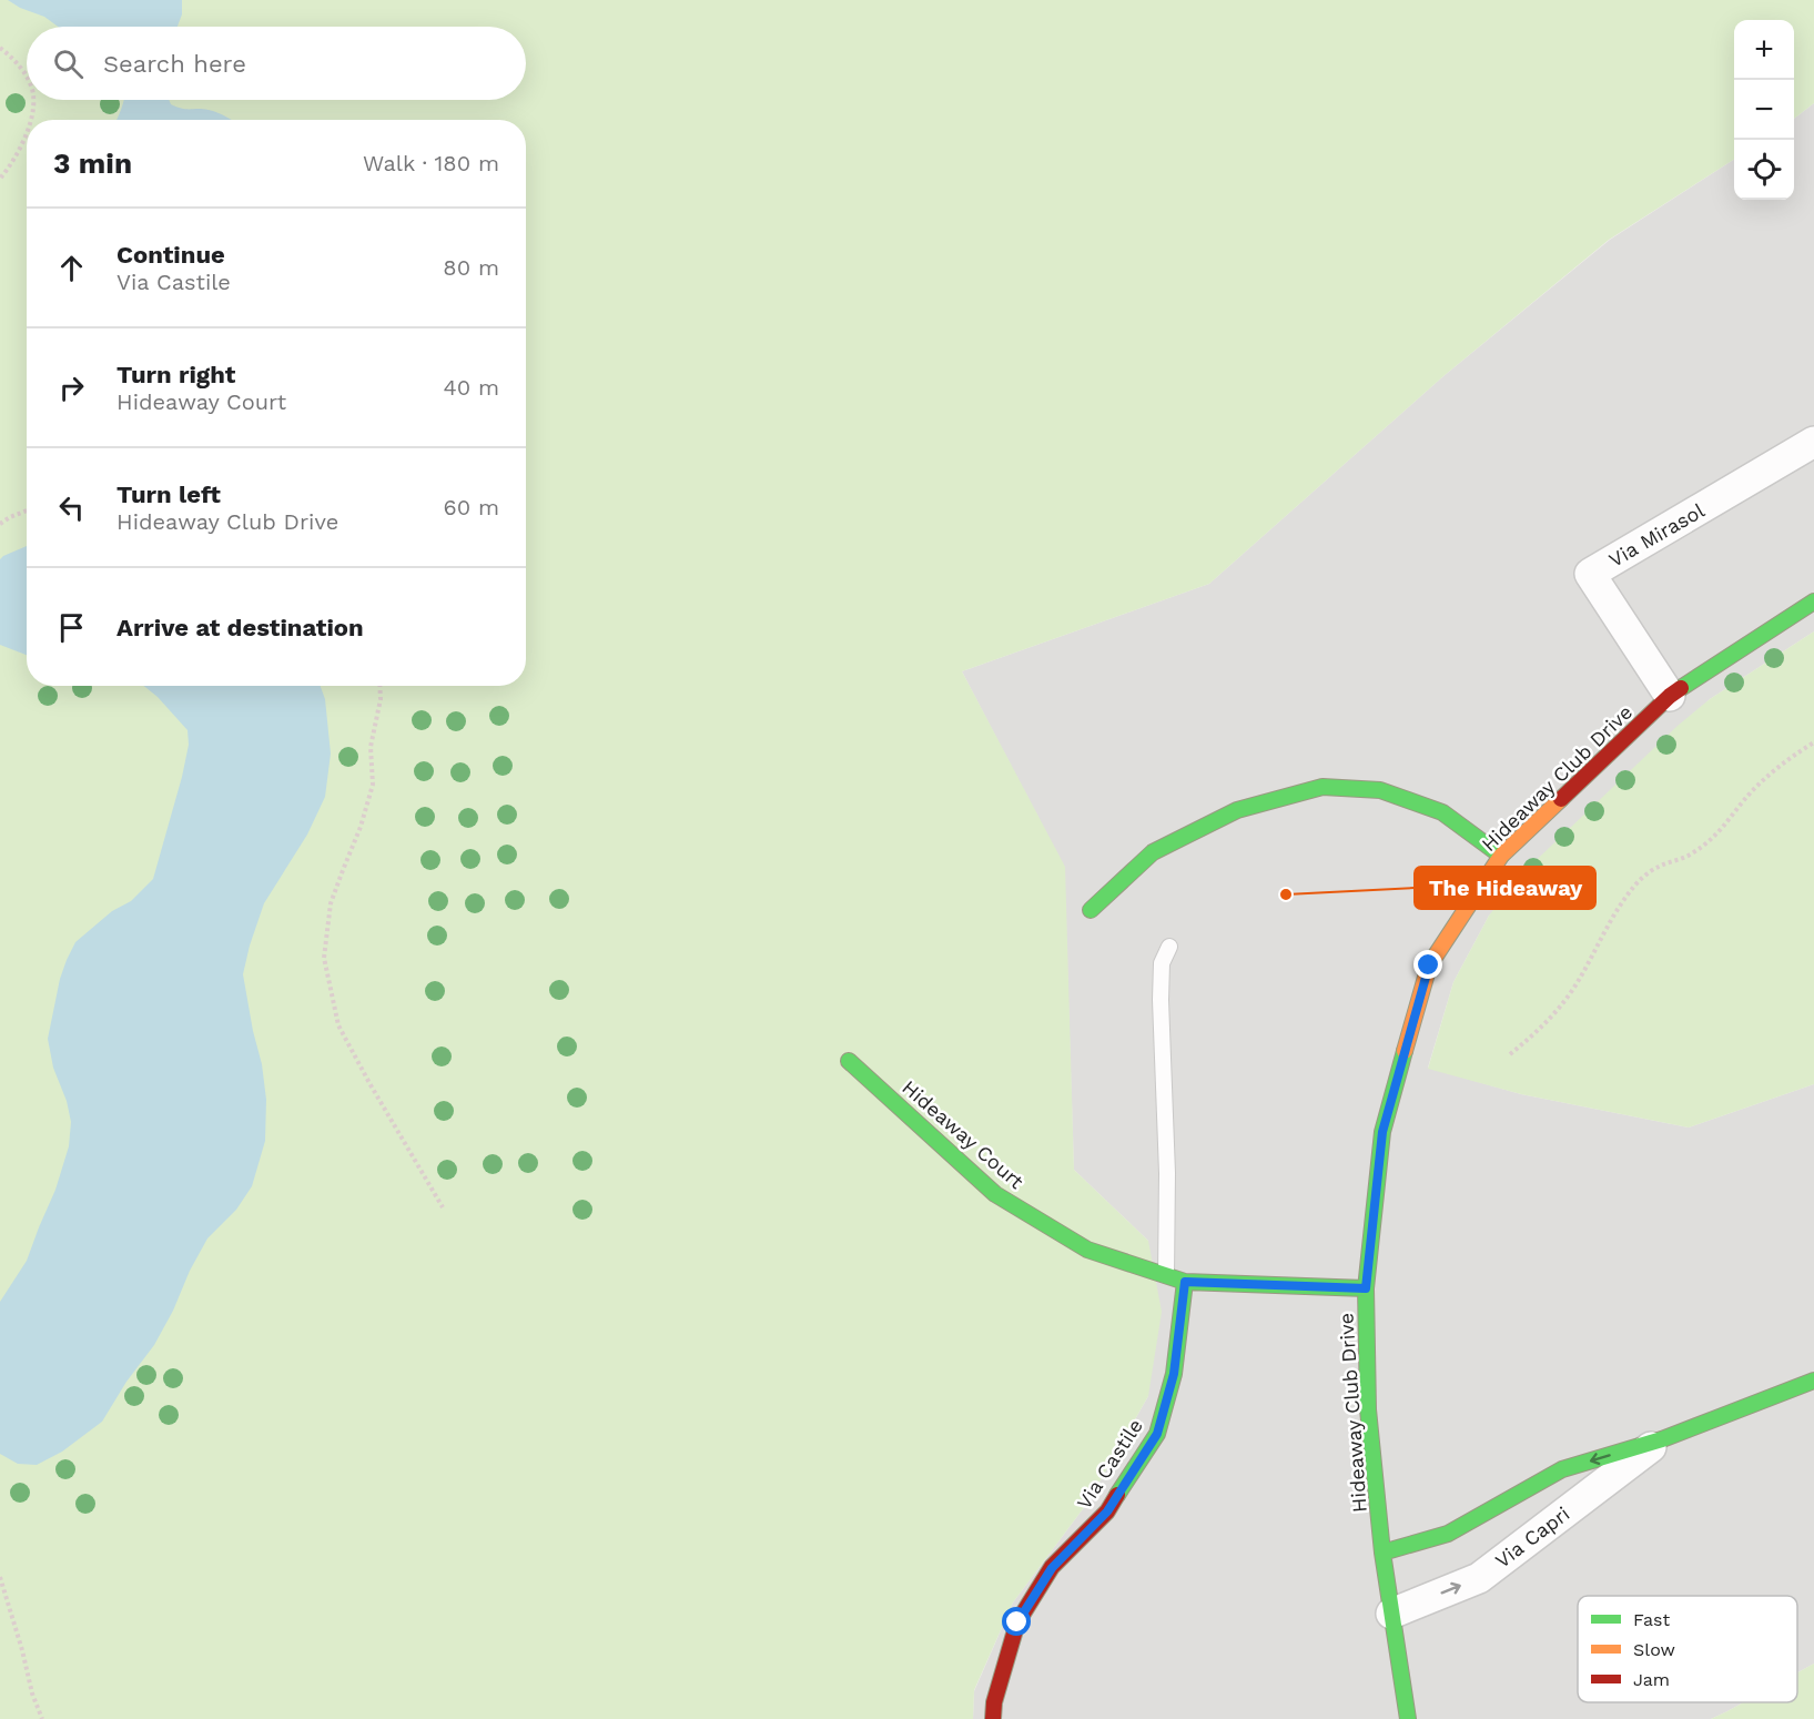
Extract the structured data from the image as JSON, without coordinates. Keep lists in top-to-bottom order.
{
  "streets": {
    "street": [
      "Via Mirasol",
      "Hideaway Club Drive",
      "Hideaway Court",
      "Via Castile",
      "Via Capri"
    ]
  },
  "crossings": [
    ["Via Mirasol", "Hideaway Club Drive"],
    ["Hideaway Club Drive", "Hideaway Court"],
    ["Hideaway Club Drive", "Via Capri"],
    ["Hideaway Court", "Via Castile"]
  ],
  "places": ["The Hideaway"],
  "legend": ["Fast", "Slow", "Jam"],
  "page": {
    "map_buttons": ["+", "−"],
    "search": "Search here",
    "heading": ["3 min", "Walk · 180 m"],
    "list": [
      ["Continue", "Via Castile", "80 m"],
      ["Turn right", "Hideaway Court", "40 m"],
      ["Turn left", "Hideaway Club Drive", "60 m"],
      "Arrive at destination"
    ]
  }
}
